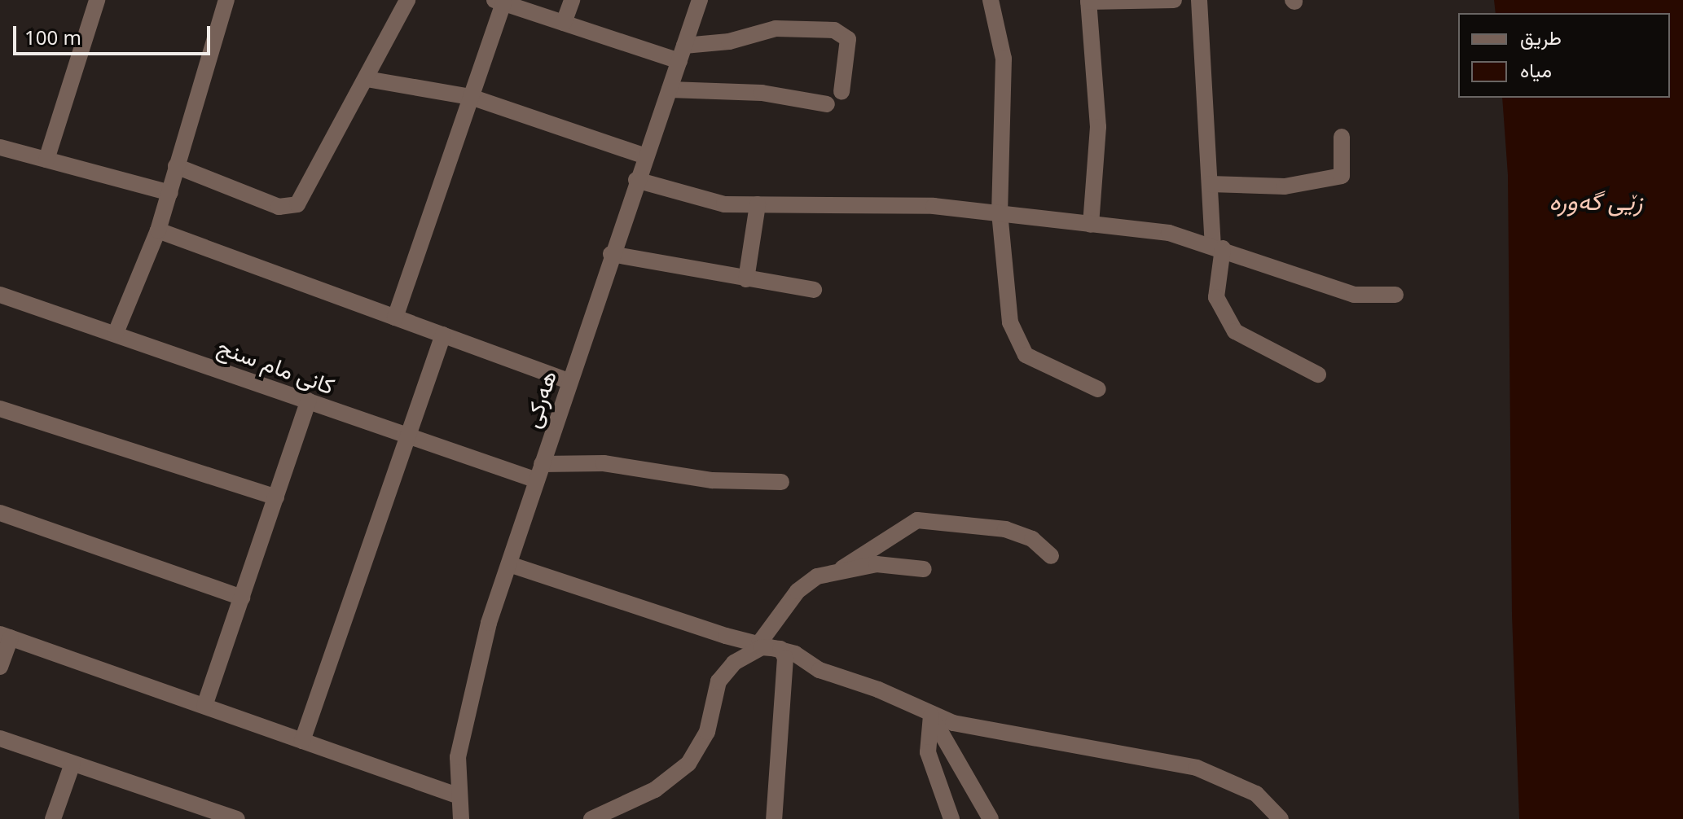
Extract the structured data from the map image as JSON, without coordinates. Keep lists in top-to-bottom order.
{
  "streets": {
    "street": ["کانی مام سنج", "هەرکی"]
  },
  "crossings": [
    ["کانی مام سنج", "هەرکی"]
  ],
  "water": ["زێی گەورە"],
  "legend": ["طريق", "مياه"],
  "scale_bar": "100 m"
}
